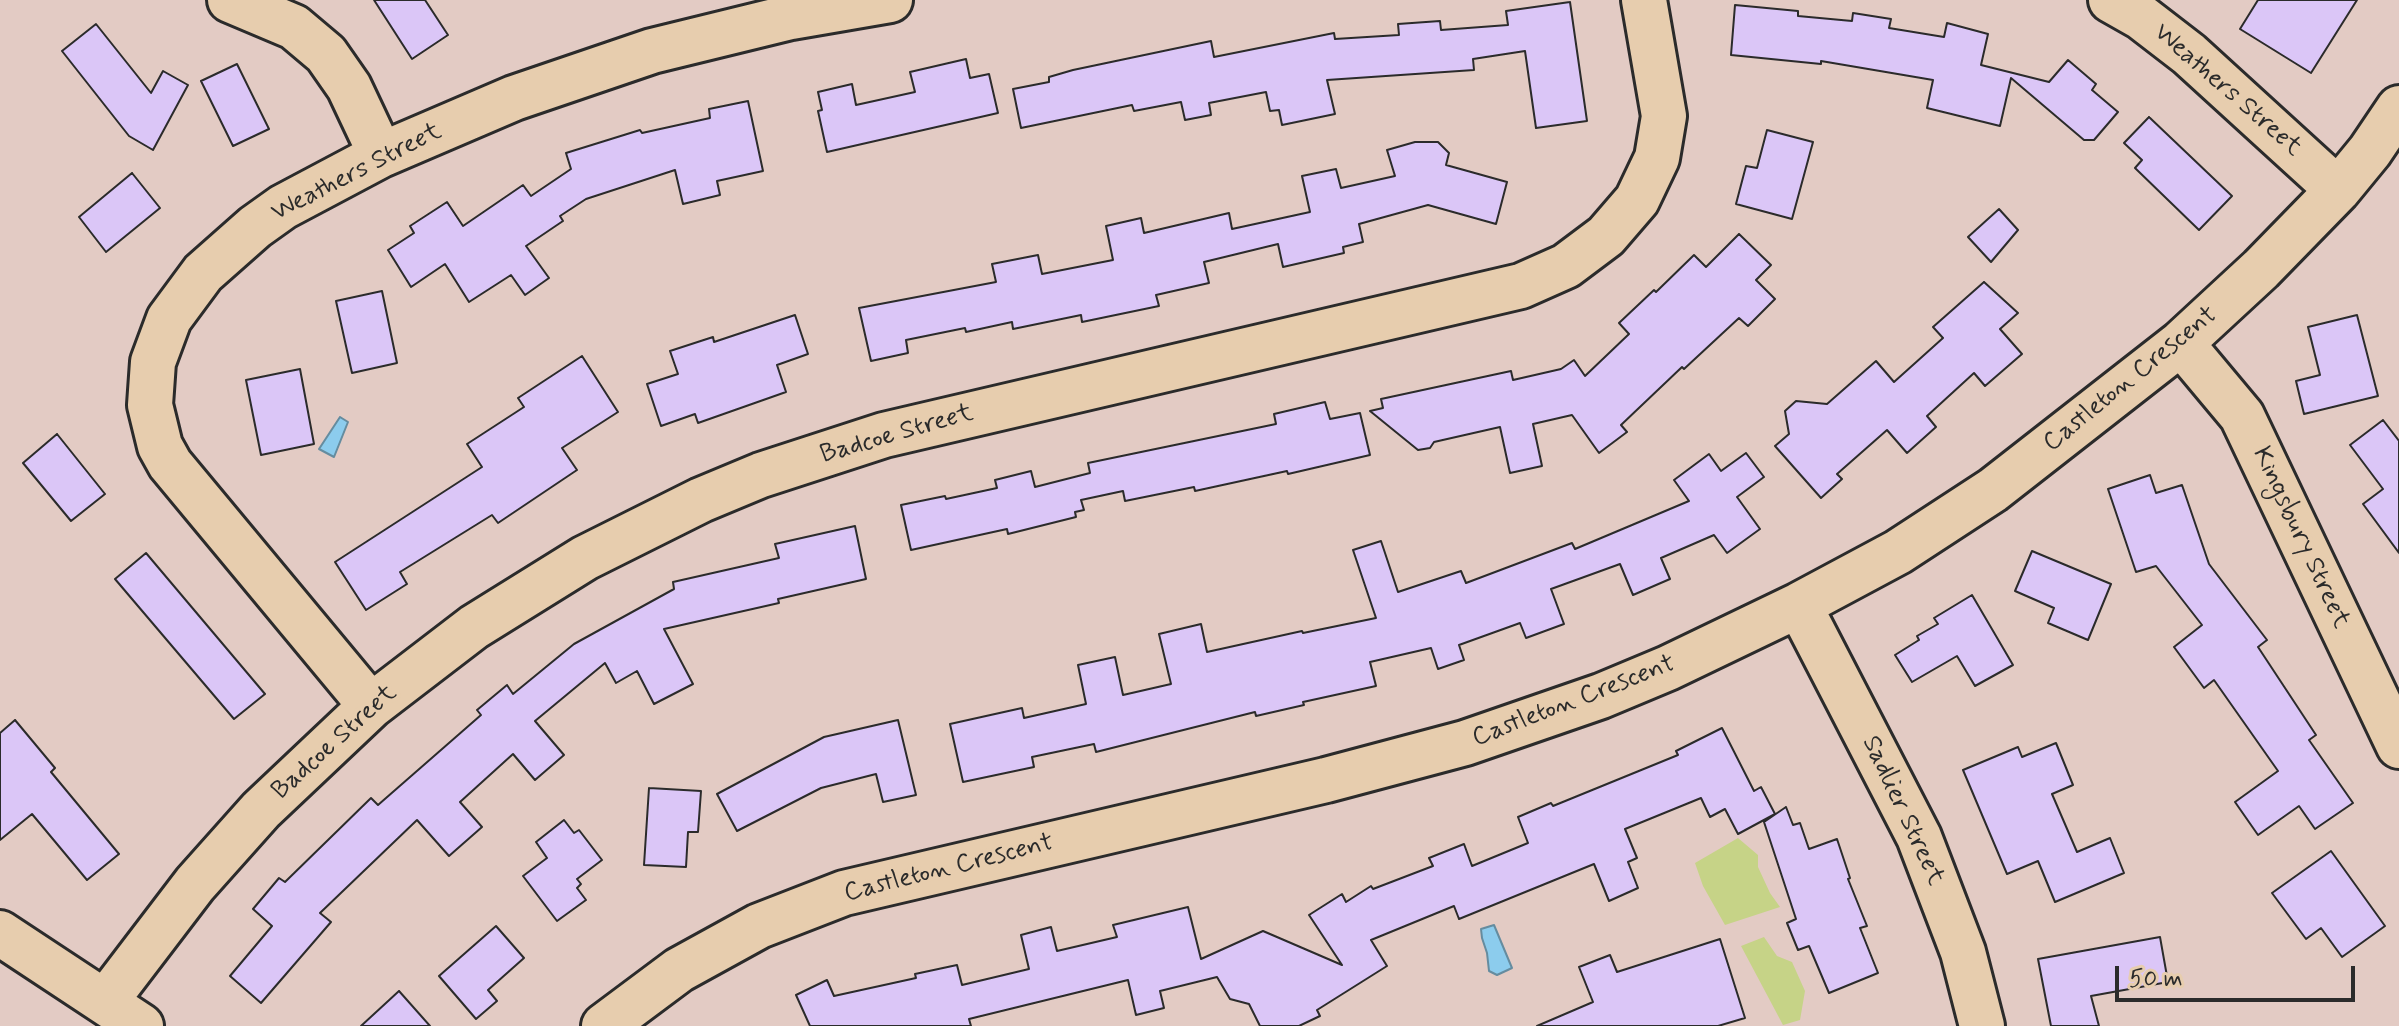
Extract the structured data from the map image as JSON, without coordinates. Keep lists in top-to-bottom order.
{
  "streets": {
    "street": [
      "Weathers Street",
      "Castleton Crescent",
      "Badcoe Street",
      "Kingsbury Street",
      "Sadlier Street"
    ]
  },
  "crossings": [
    ["Weathers Street", "Castleton Crescent"],
    ["Weathers Street", "Badcoe Street"],
    ["Castleton Crescent", "Kingsbury Street"],
    ["Castleton Crescent", "Sadlier Street"]
  ],
  "scale_bar": "50 m"
}
